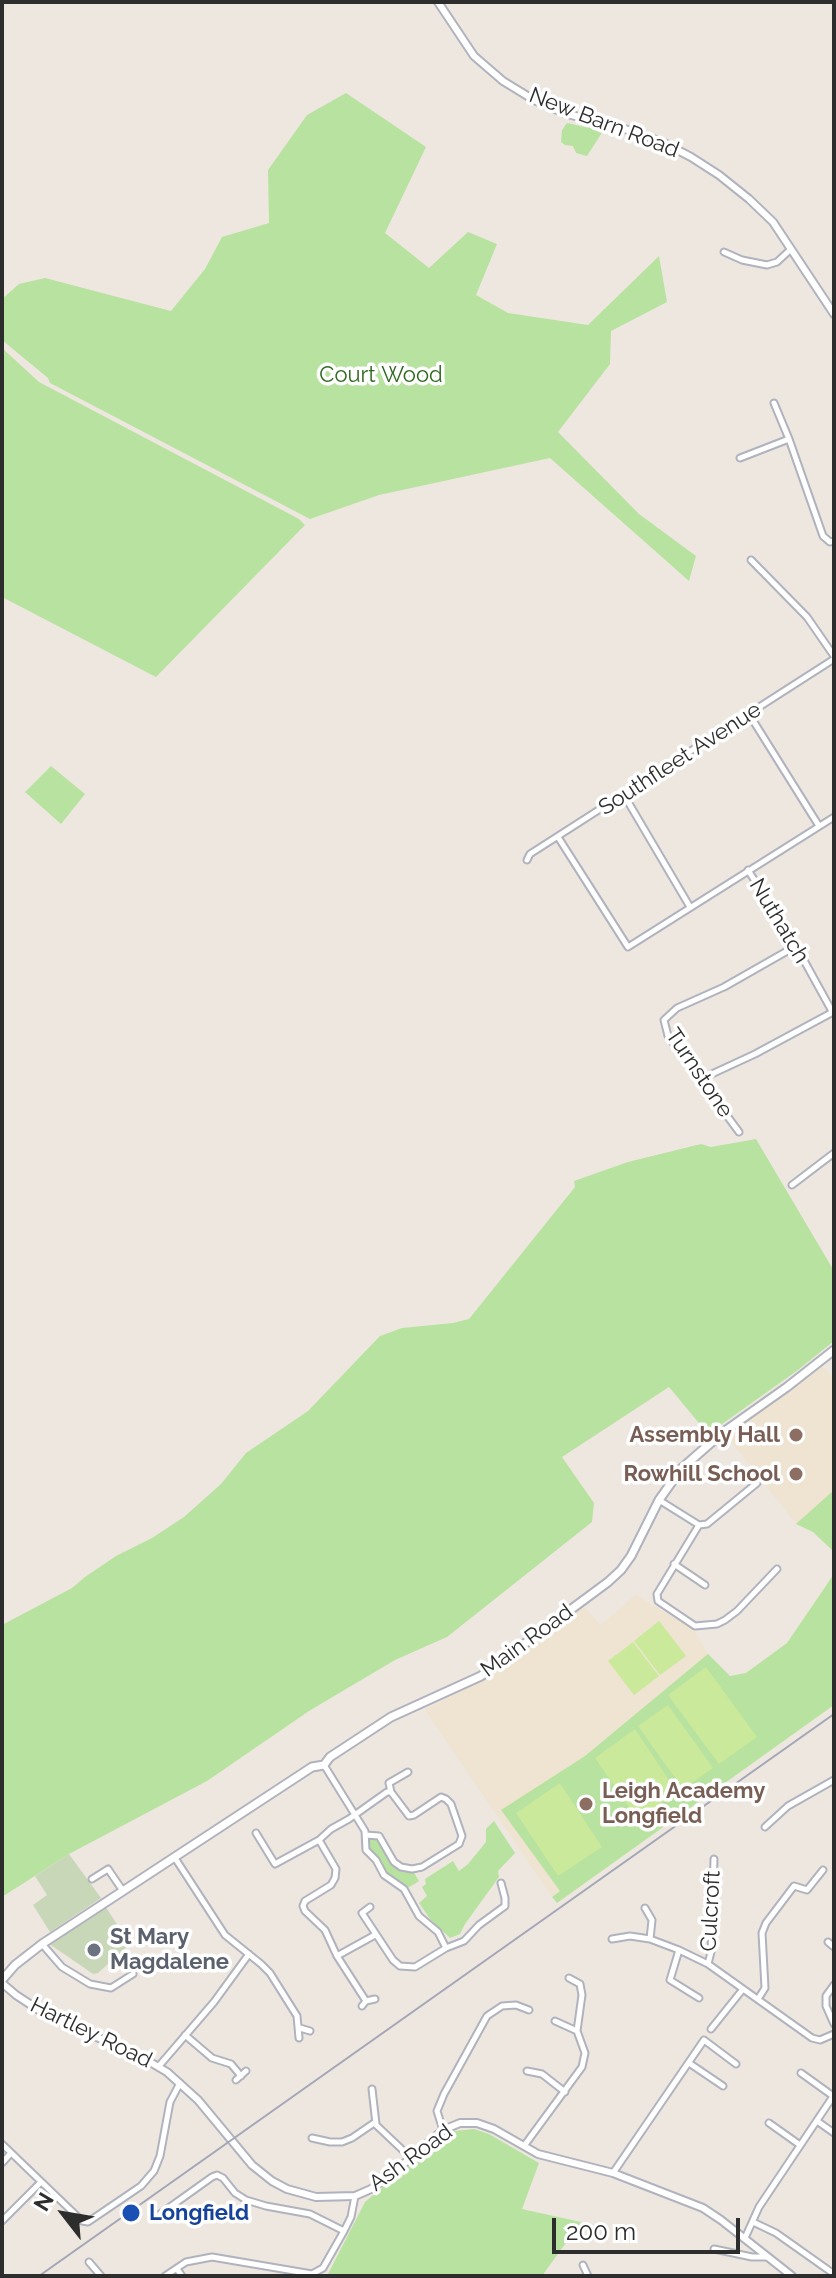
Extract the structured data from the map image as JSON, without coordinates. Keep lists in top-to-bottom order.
{
  "streets": {
    "main road": ["Main Road"],
    "street": [
      "New Barn Road",
      "Southfleet Avenue",
      "Nuthatch",
      "Turnstone",
      "Culcroft",
      "Hartley Road",
      "Ash Road"
    ]
  },
  "crossings": [
    ["Nuthatch", "Turnstone"],
    ["Main Road", "Hartley Road"],
    ["Hartley Road", "Ash Road"]
  ],
  "parks": ["Court Wood"],
  "places": [
    "Assembly Hall",
    "Rowhill School",
    "Leigh Academy Longfield",
    "St Mary Magdalene",
    "Longfield"
  ],
  "scale_bar": "200 m",
  "north": "top left"
}
